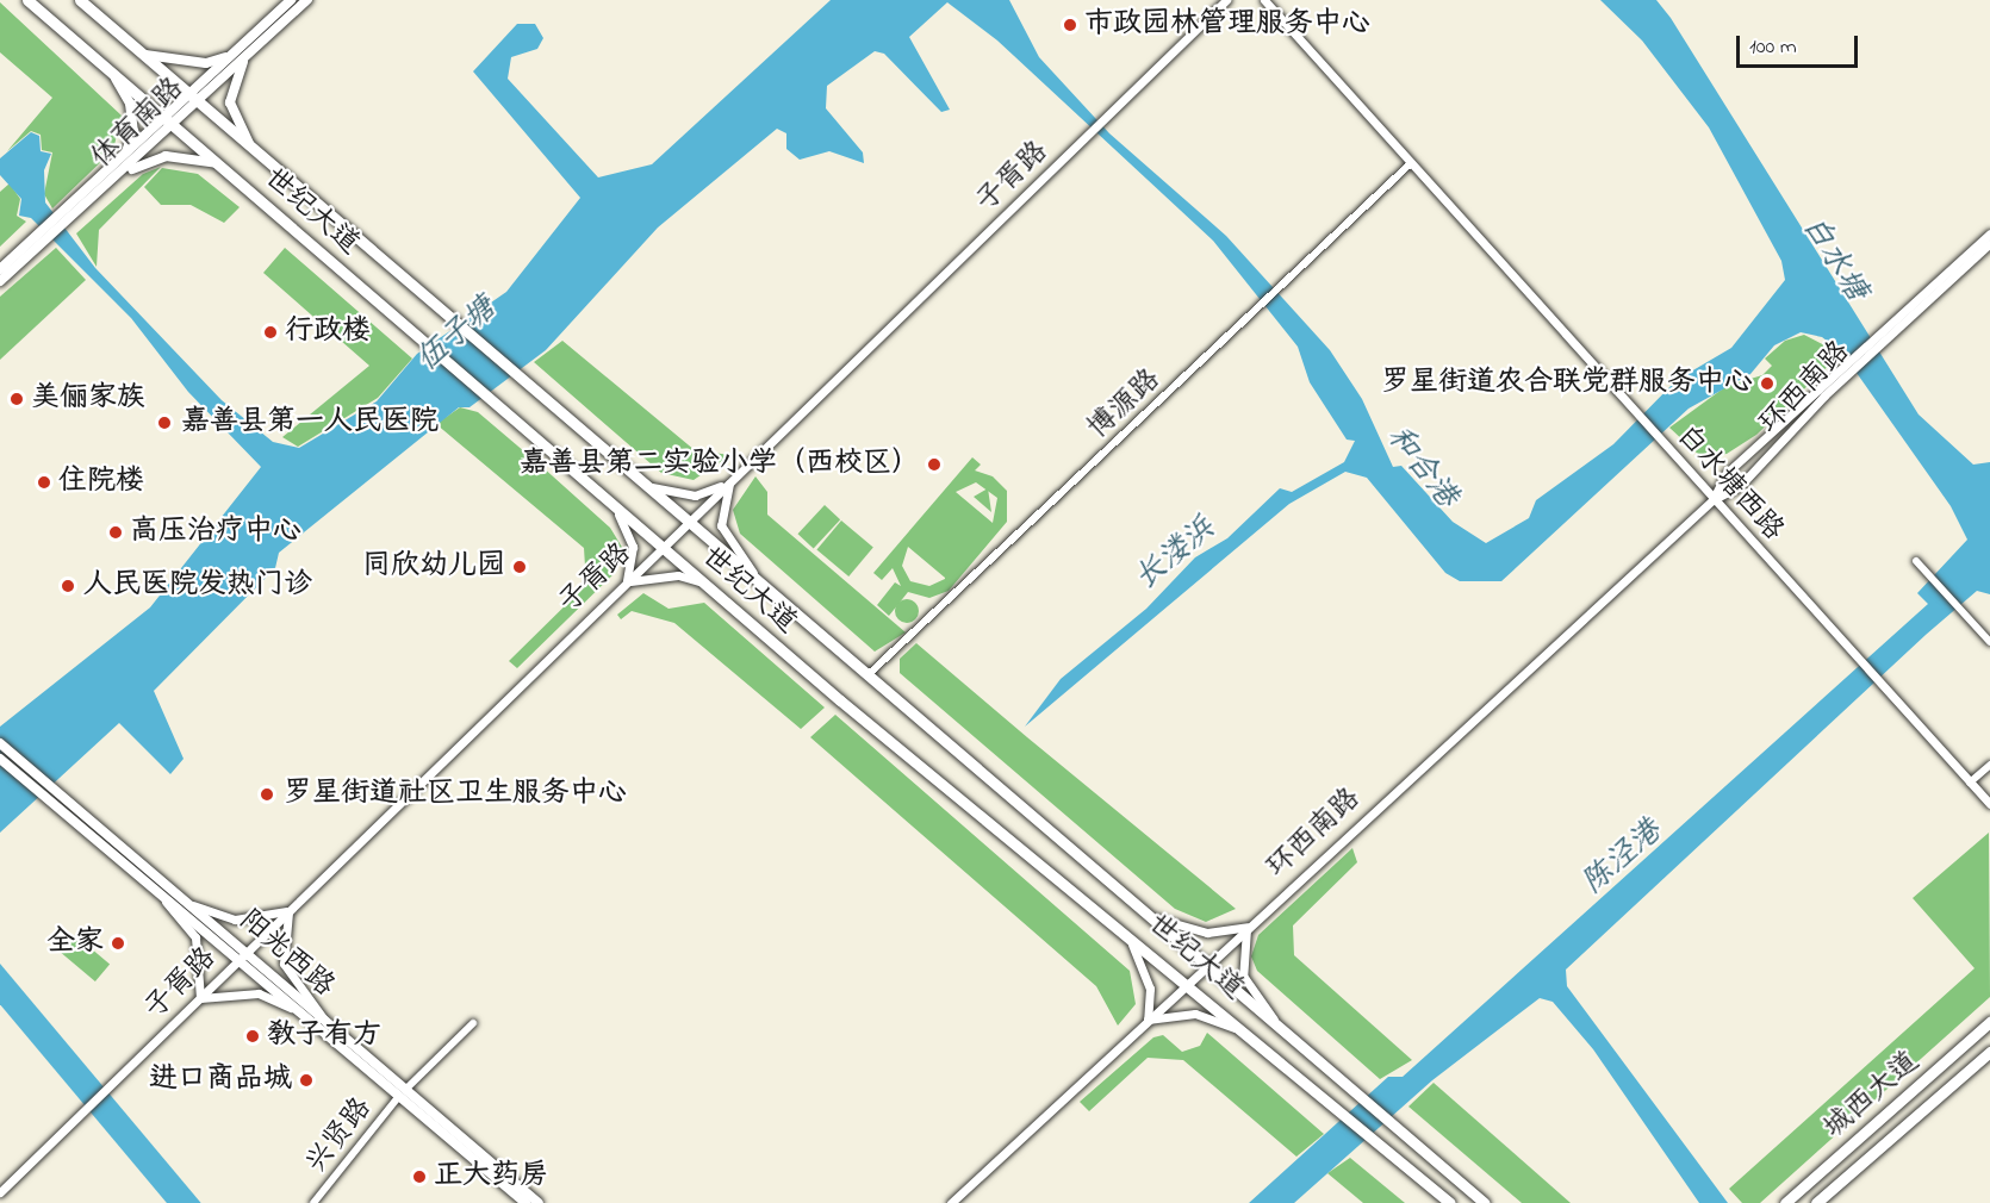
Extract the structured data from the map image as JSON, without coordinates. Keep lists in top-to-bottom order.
{
  "streets": {
    "main road": [
      "体育南路",
      "世纪大道",
      "阳光西路",
      "城西大道"
    ],
    "street": [
      "子胥路",
      "环西南路",
      "博源路",
      "白水塘西路",
      "兴贤路"
    ]
  },
  "crossings": [
    ["体育南路", "世纪大道"],
    ["子胥路", "世纪大道"],
    ["子胥路", "阳光西路"],
    ["世纪大道", "环西南路"],
    ["世纪大道", "博源路"],
    ["环西南路", "白水塘西路"],
    ["博源路", "白水塘西路"],
    ["阳光西路", "兴贤路"]
  ],
  "water": [
    "白水塘",
    "伍子塘",
    "和合港",
    "长溇浜",
    "陈泾港"
  ],
  "places": [
    "市政园林管理服务中心",
    "行政楼",
    "罗星街道农合联党群服务中心",
    "美俪家族",
    "嘉善县第一人民医院",
    "嘉善县第二实验小学（西校区）",
    "住院楼",
    "高压治疗中心",
    "同欣幼儿园",
    "人民医院发热门诊",
    "罗星街道社区卫生服务中心",
    "全家",
    "教子有方",
    "进口商品城",
    "正大药房"
  ],
  "scale_bar": "100 m"
}
